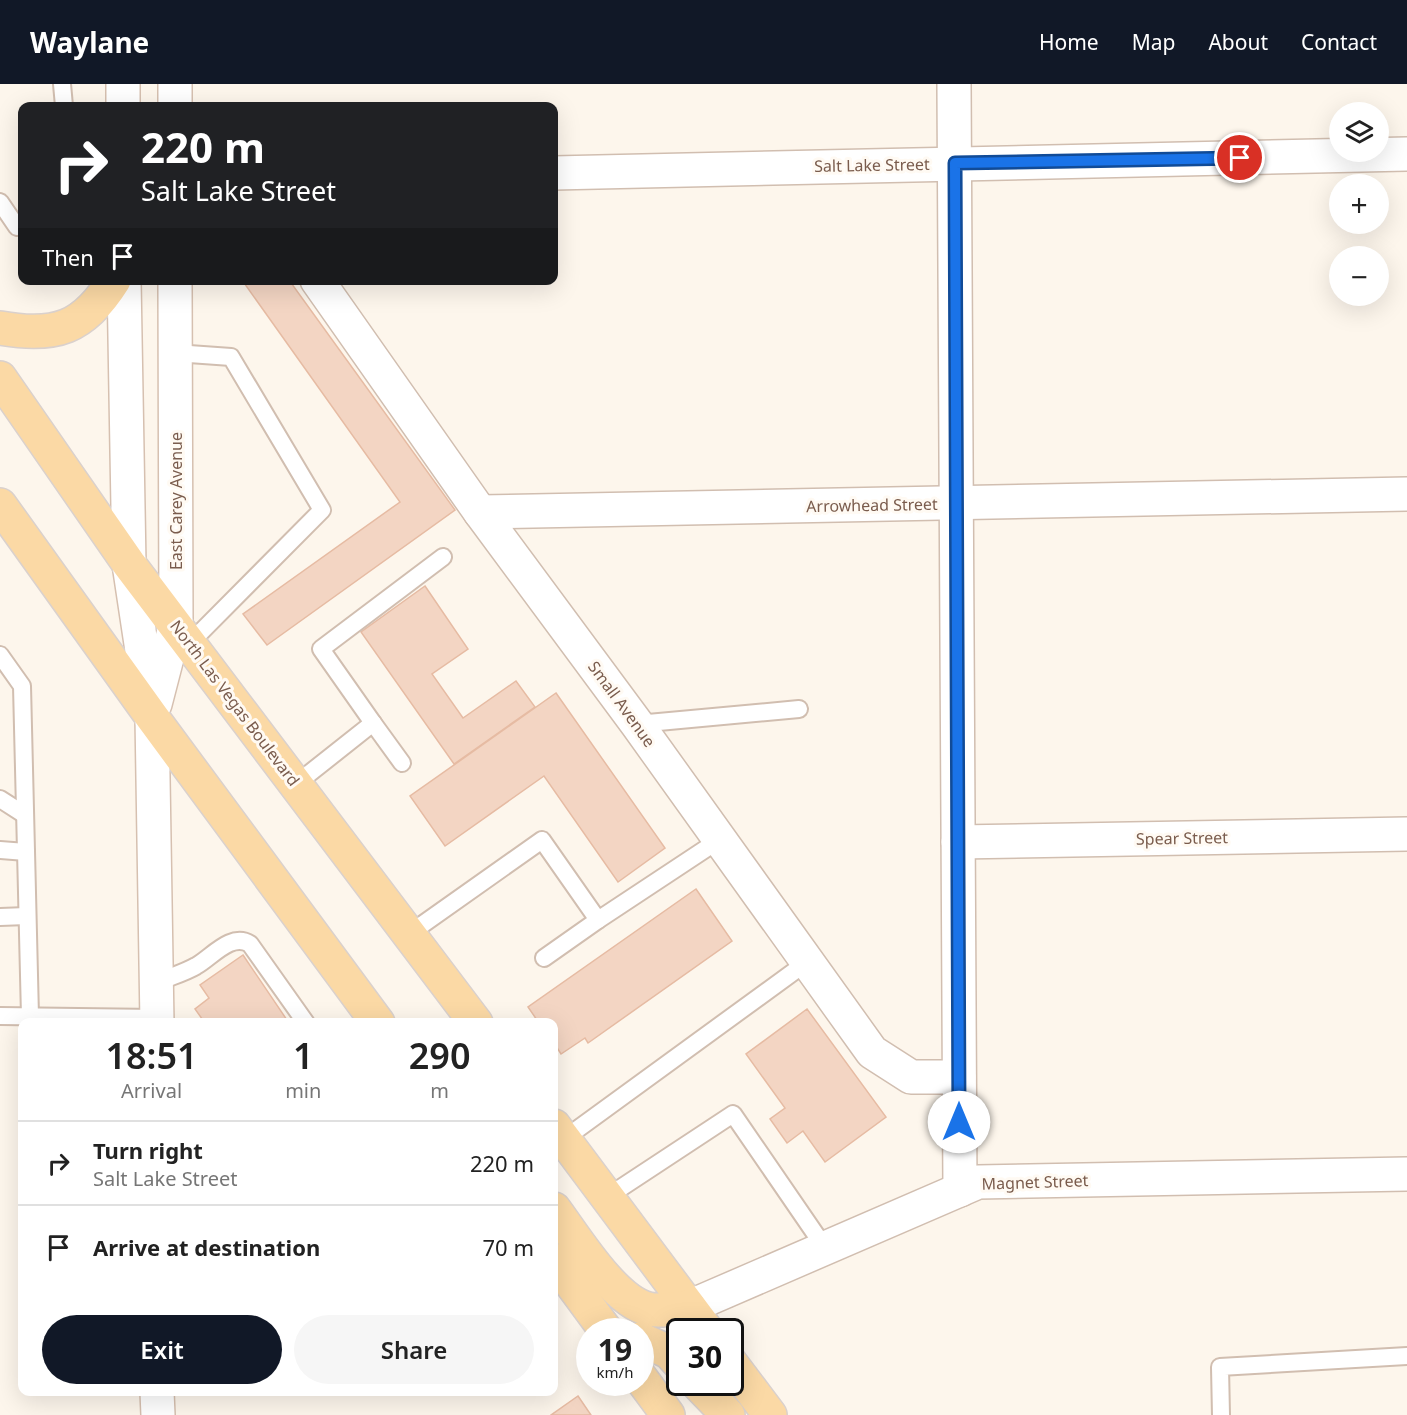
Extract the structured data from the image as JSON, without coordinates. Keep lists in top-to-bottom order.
{
  "streets": {
    "main road": ["North Las Vegas Boulevard"],
    "street": [
      "Salt Lake Street",
      "East Carey Avenue",
      "Arrowhead Street",
      "Small Avenue",
      "Spear Street",
      "Magnet Street"
    ]
  },
  "crossings": [
    ["East Carey Avenue", "North Las Vegas Boulevard"],
    ["Arrowhead Street", "Small Avenue"]
  ],
  "page": {
    "header": "Waylane",
    "nav": [
      "Home",
      "Map",
      "About",
      "Contact"
    ],
    "map_buttons": ["+", "−"],
    "turn": ["220 m", "Salt Lake Street"],
    "then": "Then",
    "eta": [
      "18:51",
      "Arrival",
      "1",
      "min",
      "290",
      "m"
    ],
    "list": [
      {
        "name": "Turn right",
        "note": "Salt Lake Street",
        "value": "220 m"
      },
      {
        "name": "Arrive at destination",
        "value": "70 m"
      }
    ],
    "buttons": ["Exit", "Share"],
    "speed": "19 km/h",
    "limit": "30"
  }
}
